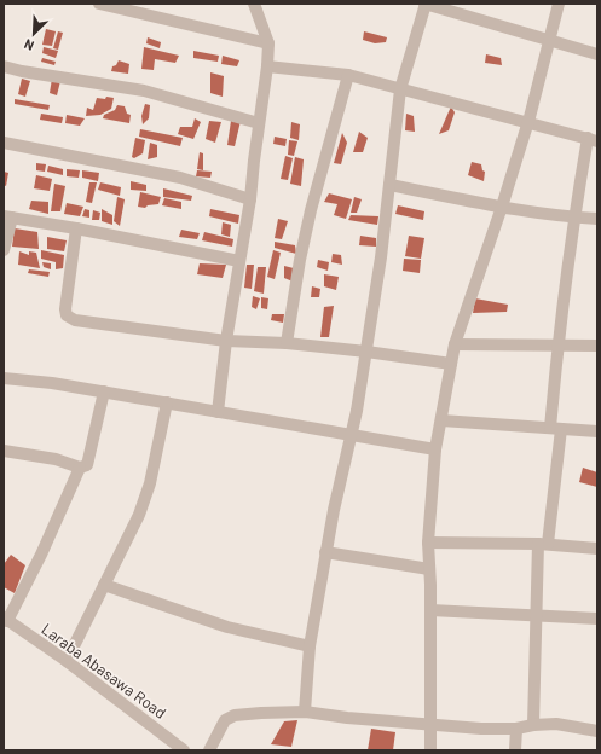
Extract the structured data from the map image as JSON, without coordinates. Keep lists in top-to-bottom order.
{
  "streets": {
    "street": ["Laraba Abasawa Road"]
  },
  "north": "bottom left"
}
